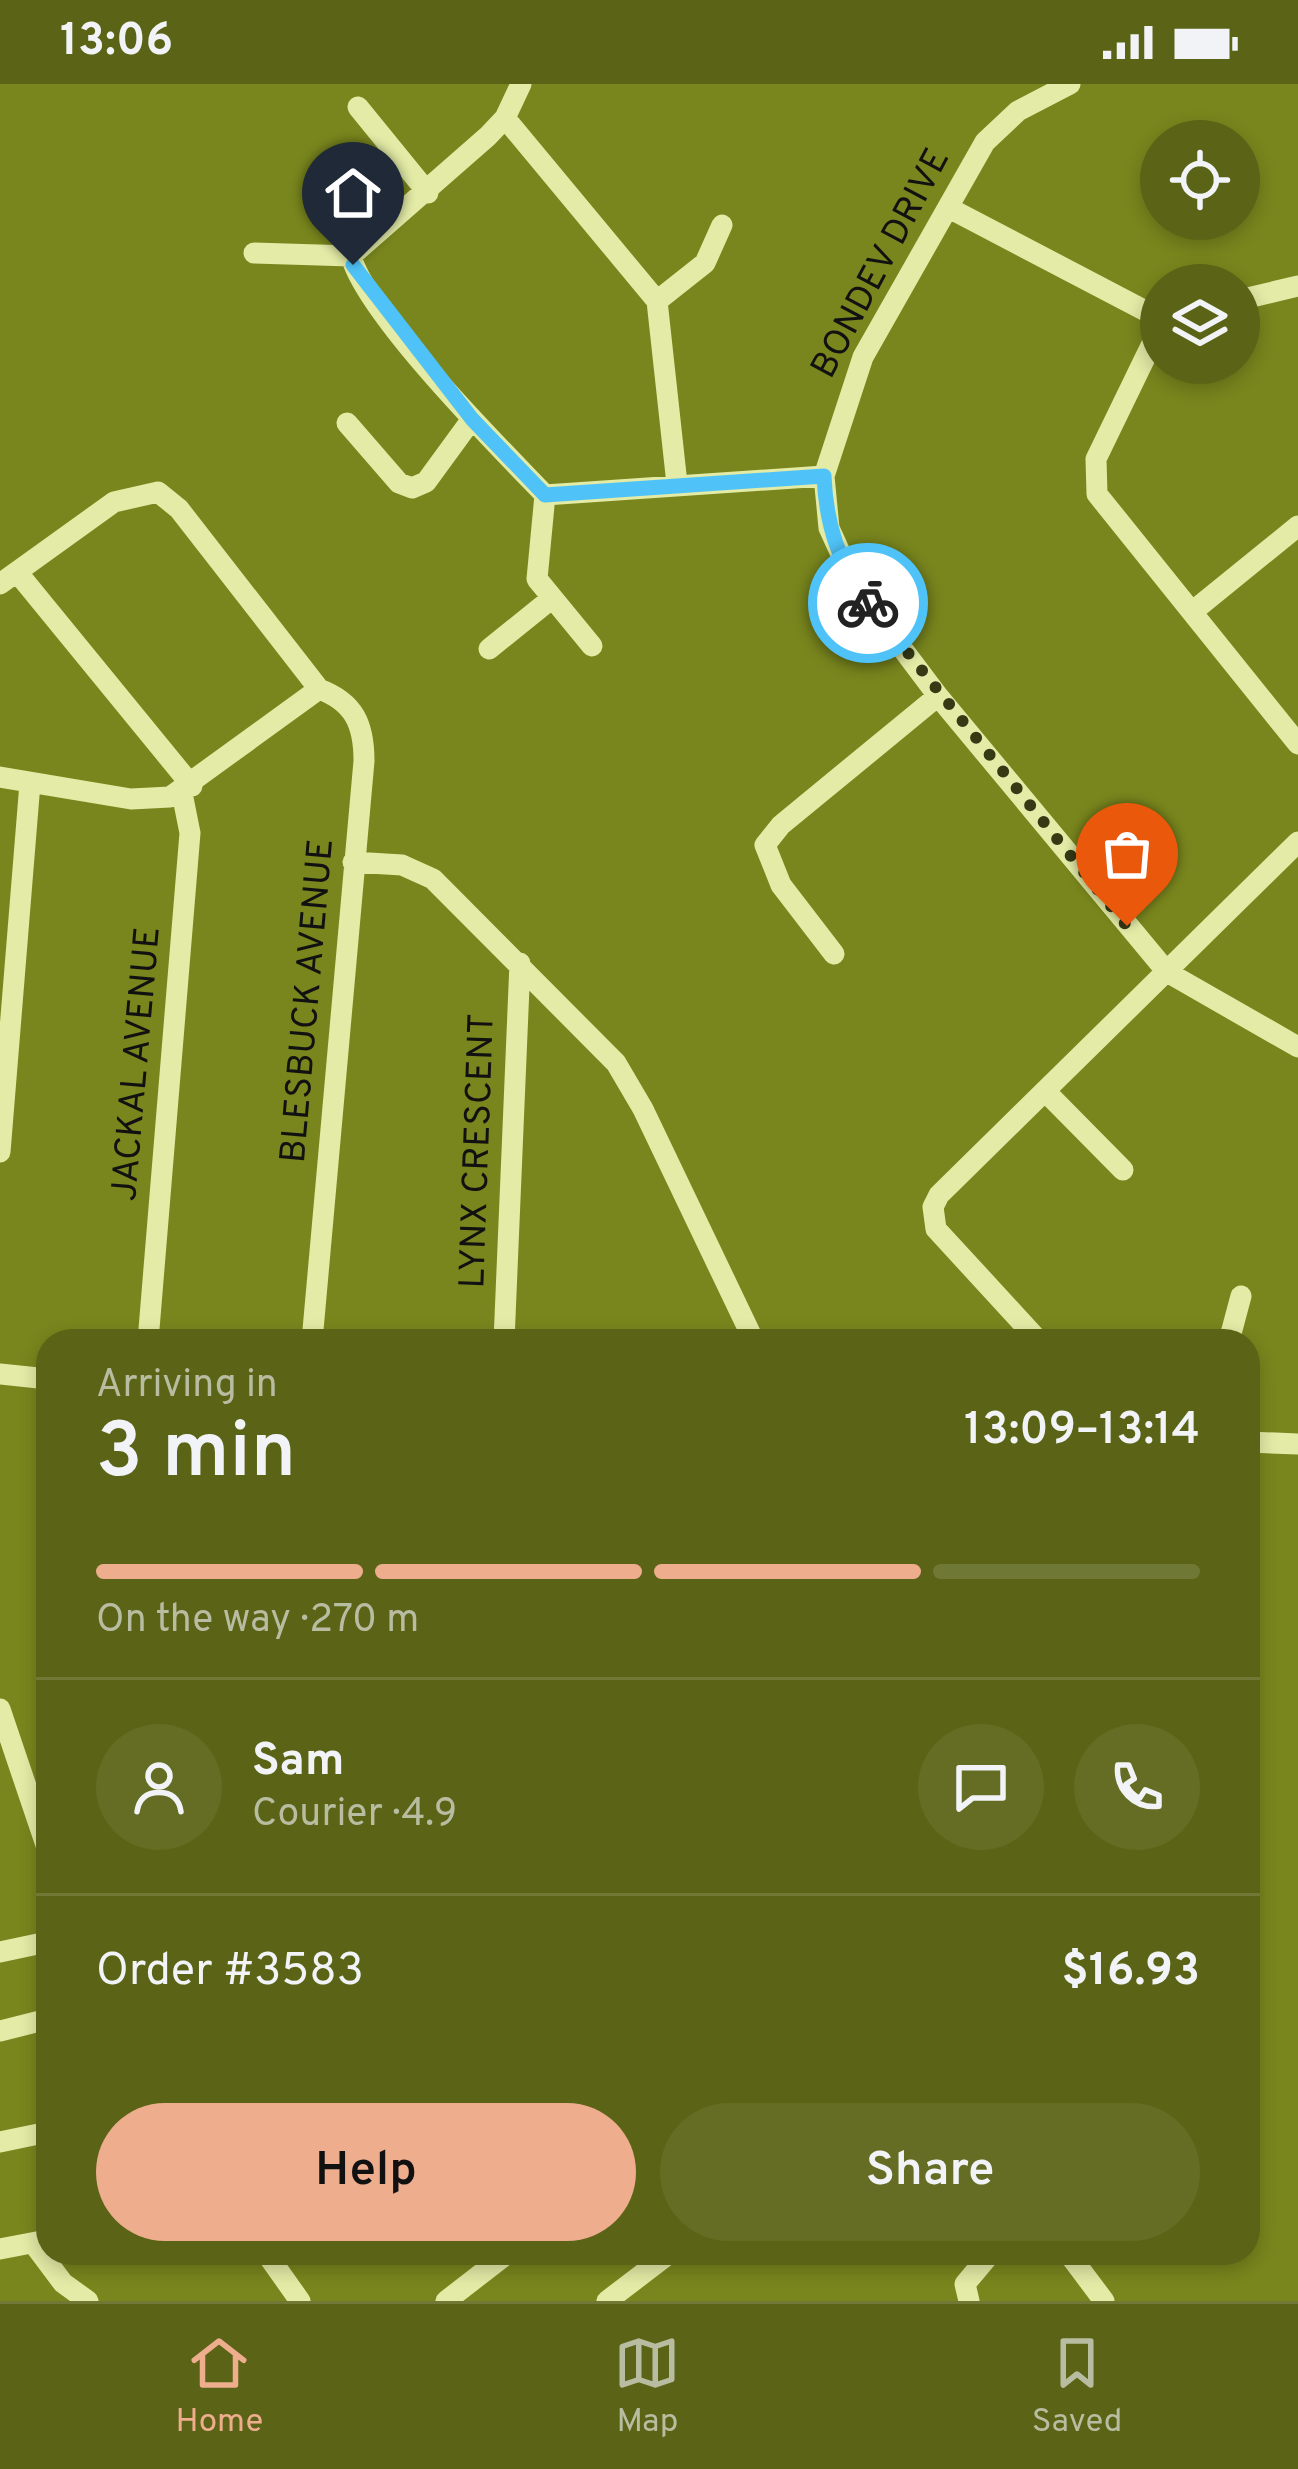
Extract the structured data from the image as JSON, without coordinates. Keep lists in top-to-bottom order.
{
  "streets": {
    "street": [
      "BONDEV DRIVE",
      "BLESBUCK AVENUE",
      "JACKAL AVENUE",
      "LYNX CRESCENT"
    ]
  },
  "crossings": [
    ["BLESBUCK AVENUE", "LYNX CRESCENT"]
  ],
  "page": {
    "status": "13:06",
    "heading": ["3 min", "Arriving in", "13:09–13:14"],
    "panel": [
      "Sam",
      "Courier · 4.9",
      "Order #3583",
      "$16.93"
    ],
    "bar": "On the way · 270 m",
    "buttons": ["Help", "Share"],
    "tabs": ["Home", "Map", "Saved"]
  }
}
